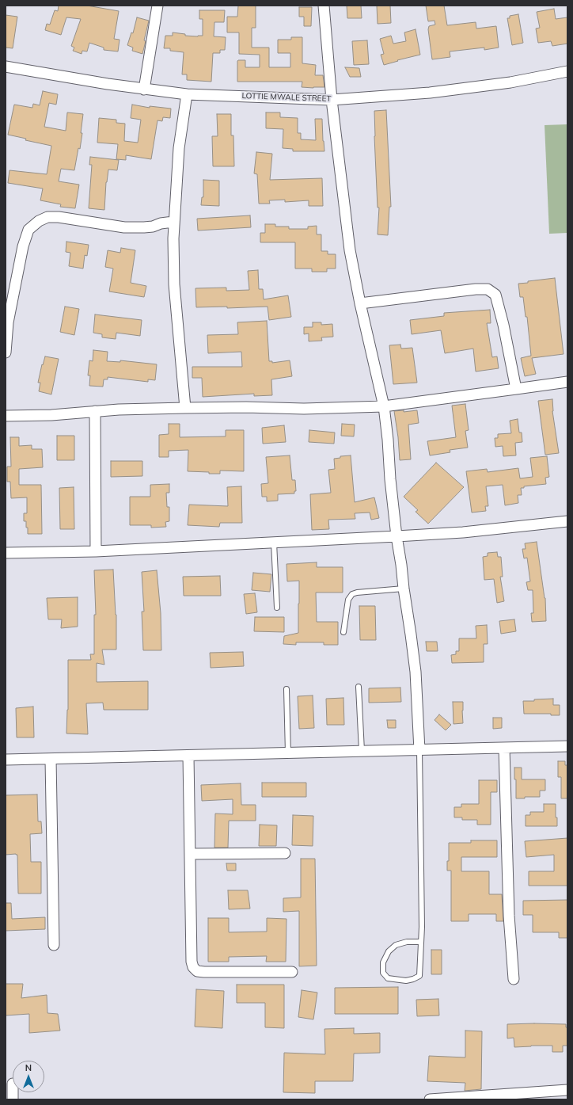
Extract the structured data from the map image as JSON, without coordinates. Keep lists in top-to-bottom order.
{
  "streets": {
    "street": ["LOTTIE MWALE STREET"]
  },
  "north": "top"
}
